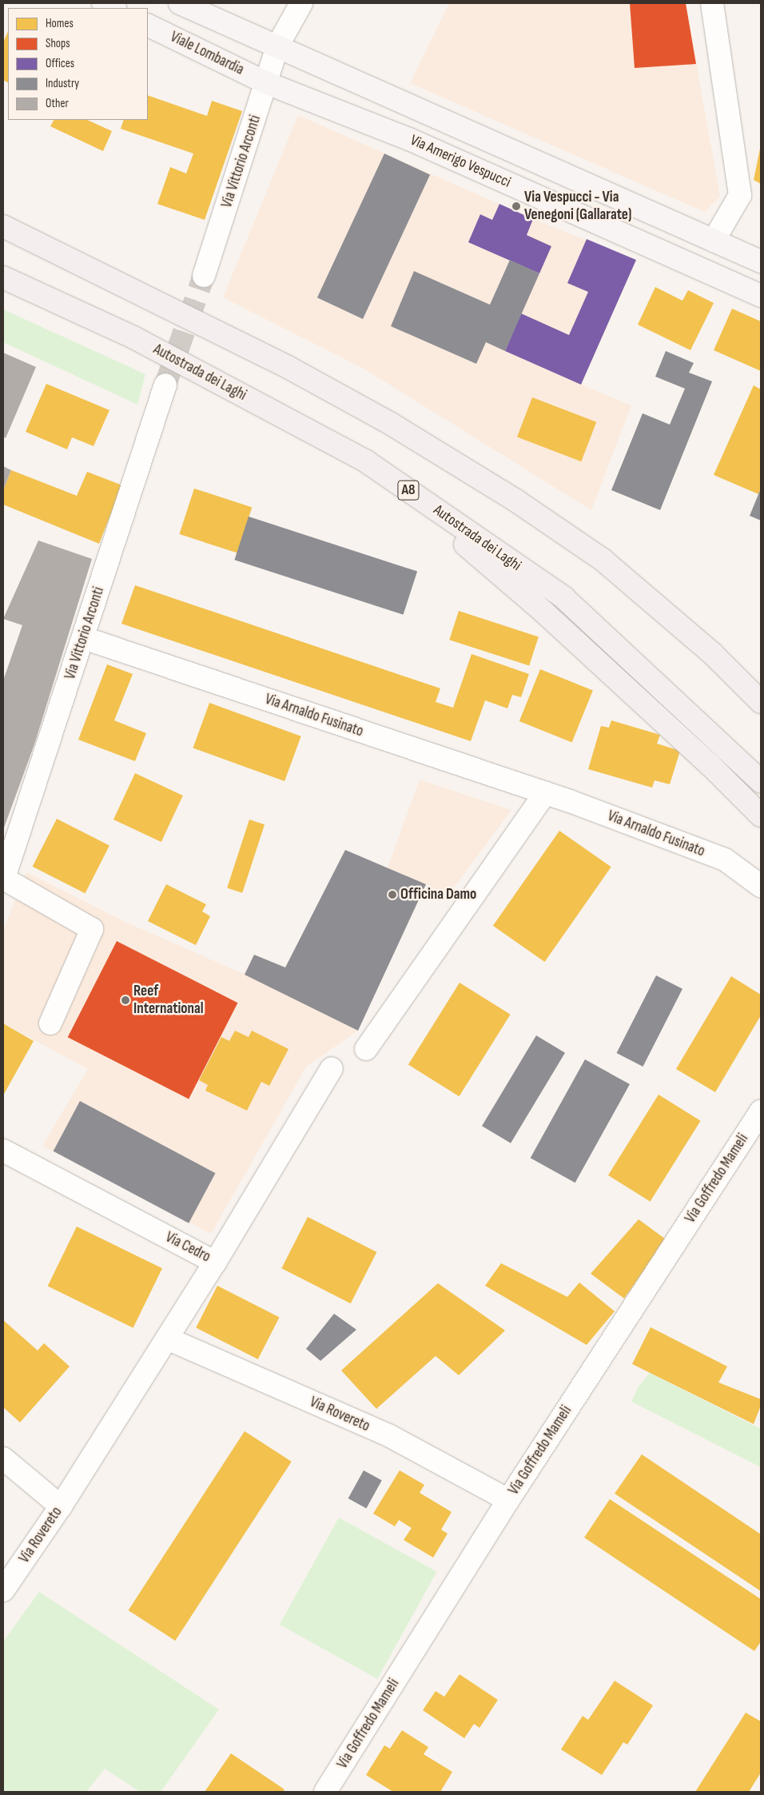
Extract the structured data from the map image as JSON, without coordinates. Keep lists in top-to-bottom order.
{
  "streets": {
    "highway": ["Autostrada dei Laghi", "A8"],
    "main road": ["Viale Lombardia", "Via Amerigo Vespucci"],
    "street": [
      "Via Vittorio Arconti",
      "Via Arnaldo Fusinato",
      "Via Goffredo Mameli",
      "Via Cedro",
      "Via Rovereto"
    ]
  },
  "crossings": [
    ["Viale Lombardia", "Via Vittorio Arconti"],
    ["Viale Lombardia", "Via Amerigo Vespucci"],
    ["Via Vittorio Arconti", "Via Amerigo Vespucci"],
    ["Via Vittorio Arconti", "Via Arnaldo Fusinato"],
    ["Via Goffredo Mameli", "Via Rovereto"],
    ["Via Cedro", "Via Rovereto"]
  ],
  "places": ["Via Vespucci - Via Venegoni (Gallarate)", "Officina Damo", "Reef International"],
  "legend": [
    "Homes",
    "Shops",
    "Offices",
    "Industry",
    "Other"
  ]
}
